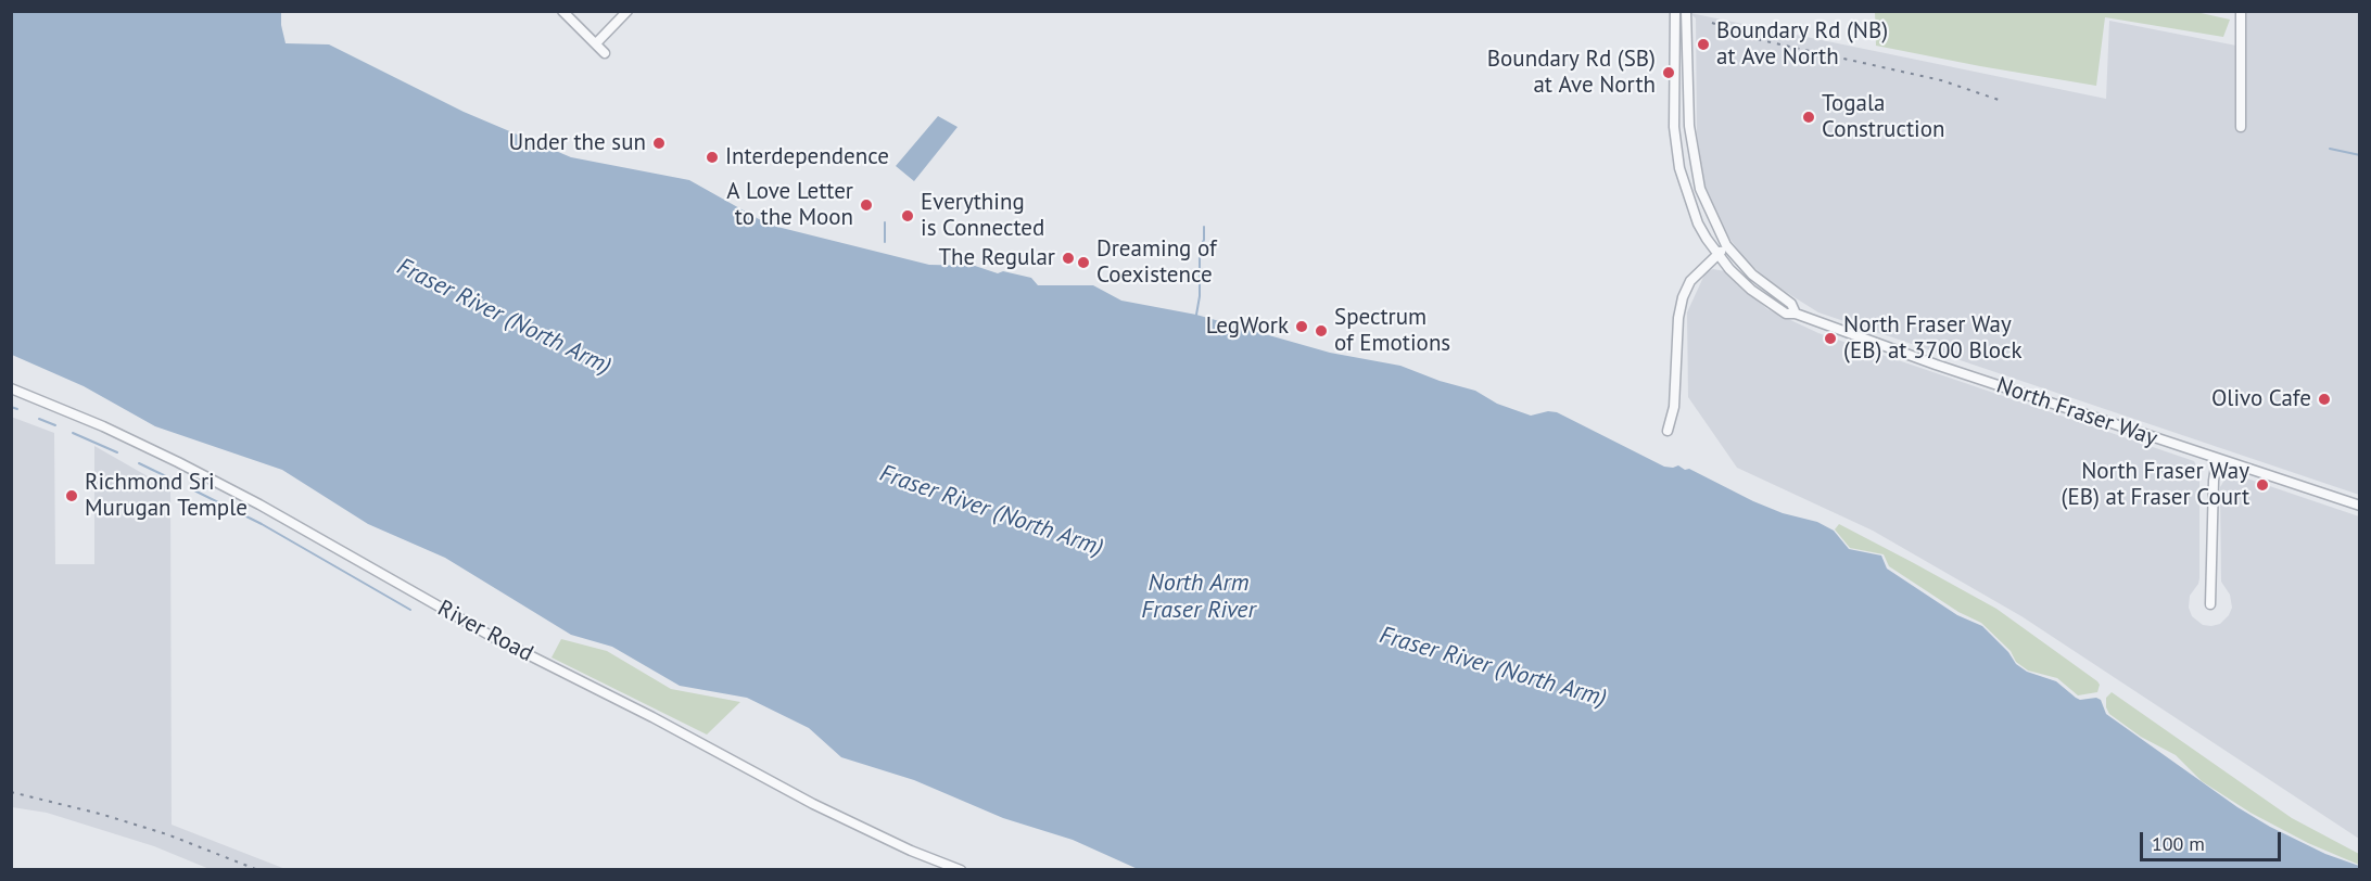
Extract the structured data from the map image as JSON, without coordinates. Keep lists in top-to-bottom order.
{
  "streets": {
    "street": ["North Fraser Way", "River Road"]
  },
  "water": ["Fraser River (North Arm)", "North Arm Fraser River"],
  "places": [
    "Boundary Rd (NB) at Ave North",
    "Boundary Rd (SB) at Ave North",
    "Togala Construction",
    "Under the sun",
    "Interdependence",
    "A Love Letter to the Moon",
    "Everything is Connected",
    "The Regular",
    "Dreaming of Coexistence",
    "LegWork",
    "Spectrum of Emotions",
    "North Fraser Way (EB) at 3700 Block",
    "Olivo Cafe",
    "North Fraser Way (EB) at Fraser Court",
    "Richmond Sri Murugan Temple"
  ],
  "scale_bar": "100 m"
}
